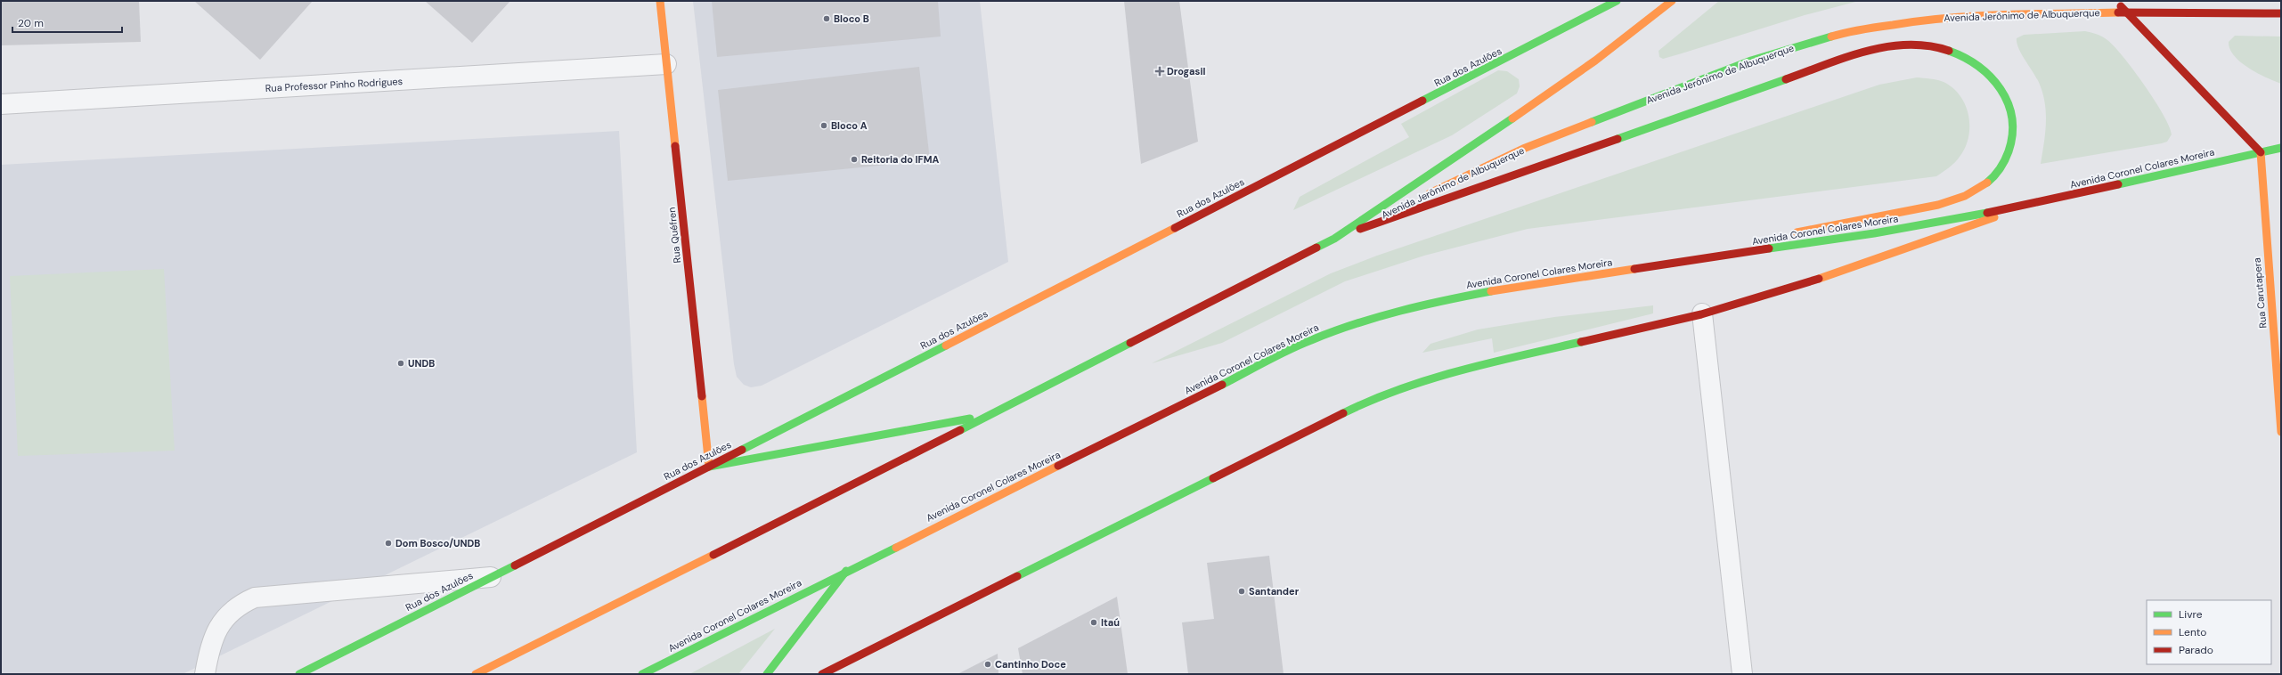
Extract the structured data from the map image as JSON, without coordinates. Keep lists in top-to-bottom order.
{
  "streets": {
    "main road": [
      "Avenida Jerônimo de Albuquerque",
      "Rua dos Azulões",
      "Avenida Coronel Colares Moreira",
      "Rua Quéfren",
      "Rua Carutapera"
    ],
    "street": ["Rua Professor Pinho Rodrigues"]
  },
  "crossings": [
    ["Rua dos Azulões", "Rua Quéfren"],
    ["Rua Professor Pinho Rodrigues", "Rua Quéfren"],
    ["Avenida Coronel Colares Moreira", "Rua Carutapera"]
  ],
  "places": {
    "other": [
      "Bloco B",
      "Bloco A",
      "Reitoria do IFMA",
      "UNDB",
      "Dom Bosco/UNDB",
      "Santander",
      "Itaú",
      "Cantinho Doce"
    ],
    "health": ["Drogasil"]
  },
  "legend": ["Livre", "Lento", "Parado"],
  "scale_bar": "20 m"
}
